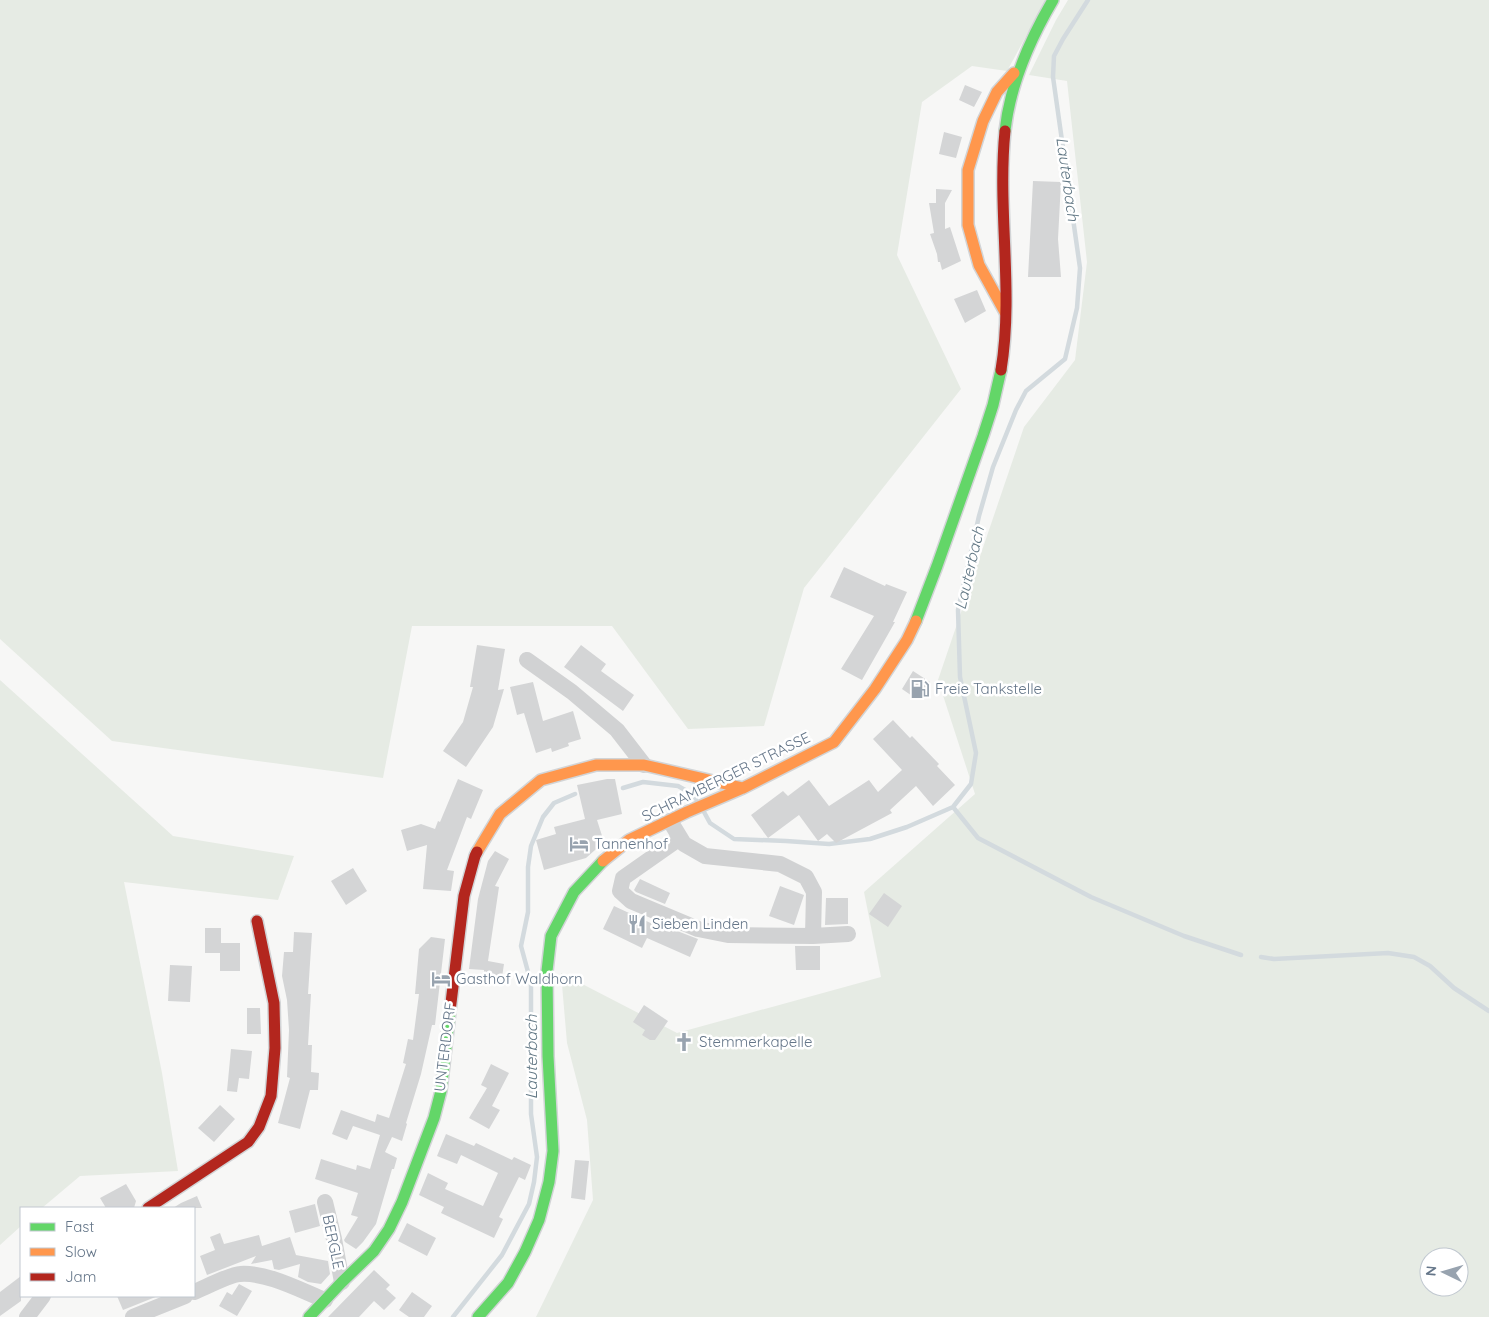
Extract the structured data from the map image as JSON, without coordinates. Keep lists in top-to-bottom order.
{
  "streets": {
    "main road": ["SCHRAMBERGER STRASSE", "UNTERDORF"],
    "street": ["BERGLE"]
  },
  "crossings": [
    ["SCHRAMBERGER STRASSE", "UNTERDORF"],
    ["UNTERDORF", "BERGLE"]
  ],
  "water": ["Lauterbach"],
  "places": {
    "fuel station": ["Freie Tankstelle"],
    "hotel": ["Tannenhof", "Gasthof Waldhorn"],
    "restaurant": ["Sieben Linden"],
    "church": ["Stemmerkapelle"]
  },
  "legend": ["Fast", "Slow", "Jam"],
  "north": "left"
}
